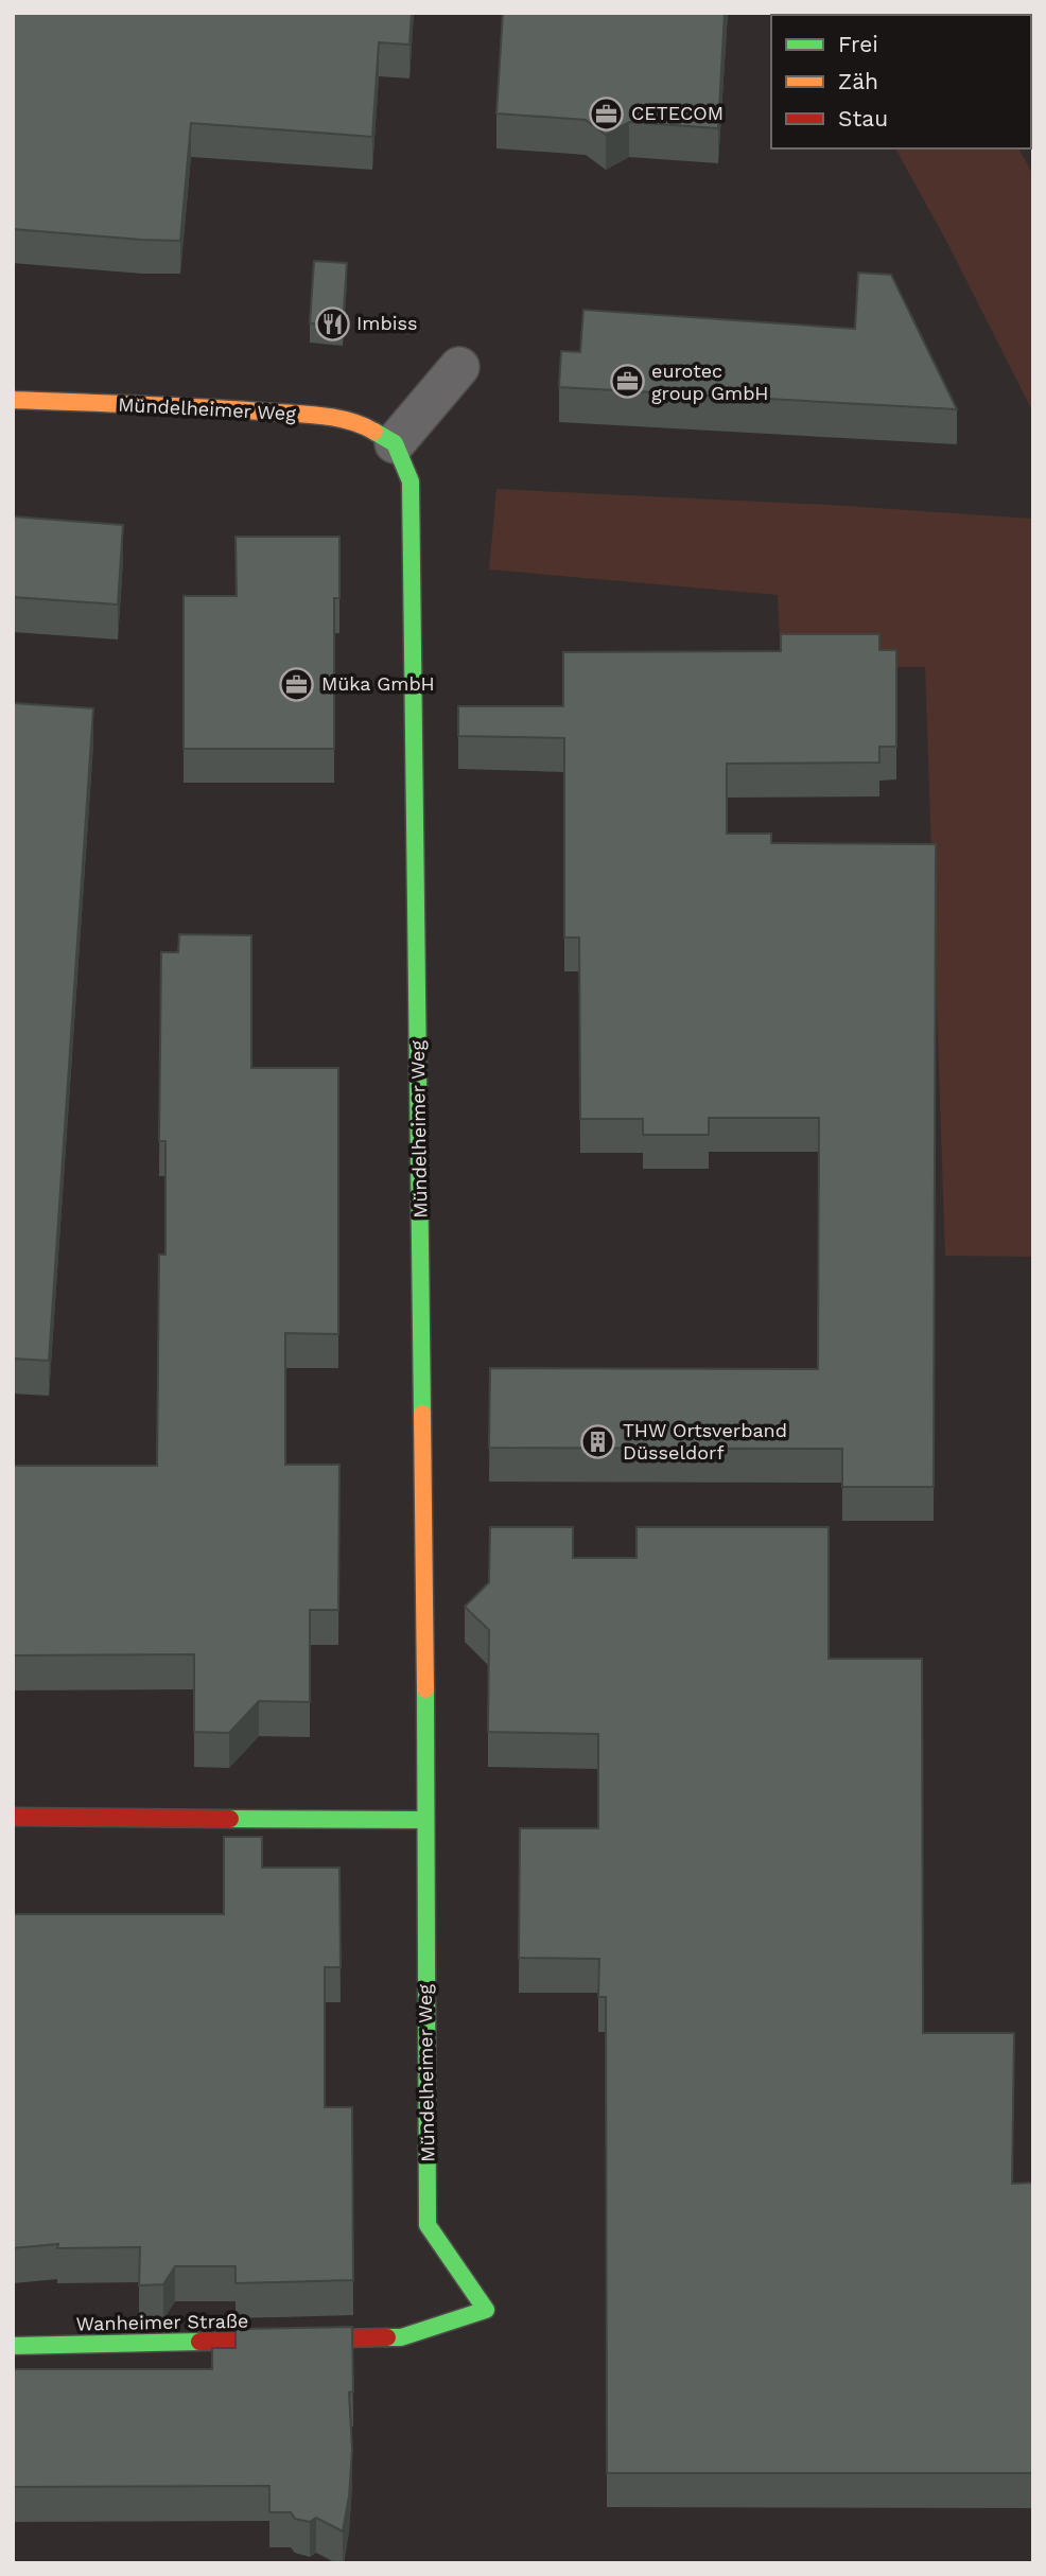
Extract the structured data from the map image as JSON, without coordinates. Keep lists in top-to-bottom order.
{
  "streets": {
    "main road": ["Mündelheimer Weg", "Wanheimer Straße"]
  },
  "crossings": [
    ["Mündelheimer Weg", "Wanheimer Straße"]
  ],
  "places": {
    "office": ["CETECOM", "eurotec group GmbH", "Müka GmbH"],
    "restaurant": ["Imbiss"],
    "building": ["THW Ortsverband Düsseldorf"]
  },
  "legend": ["Frei", "Zäh", "Stau"]
}
